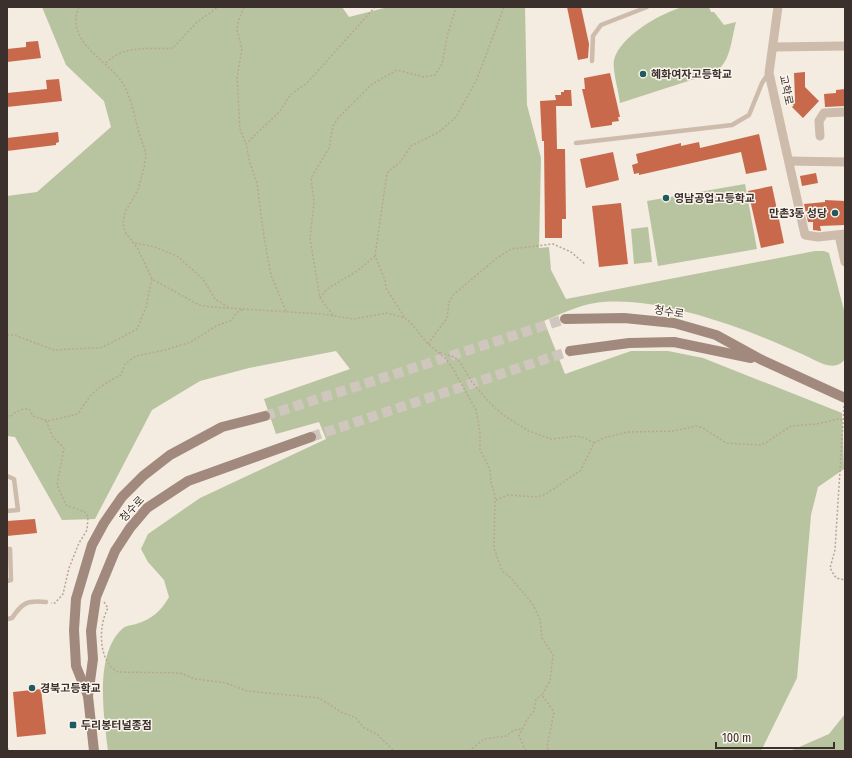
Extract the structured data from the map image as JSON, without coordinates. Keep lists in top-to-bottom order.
{
  "streets": {
    "main road": ["청수로"],
    "street": ["교학로"]
  },
  "places": {
    "other": [
      "혜화여자고등학교",
      "영남공업고등학교",
      "만촌3동 성당",
      "경북고등학교"
    ],
    "transit": ["두리봉터널종점"]
  },
  "scale_bar": "100 m"
}
